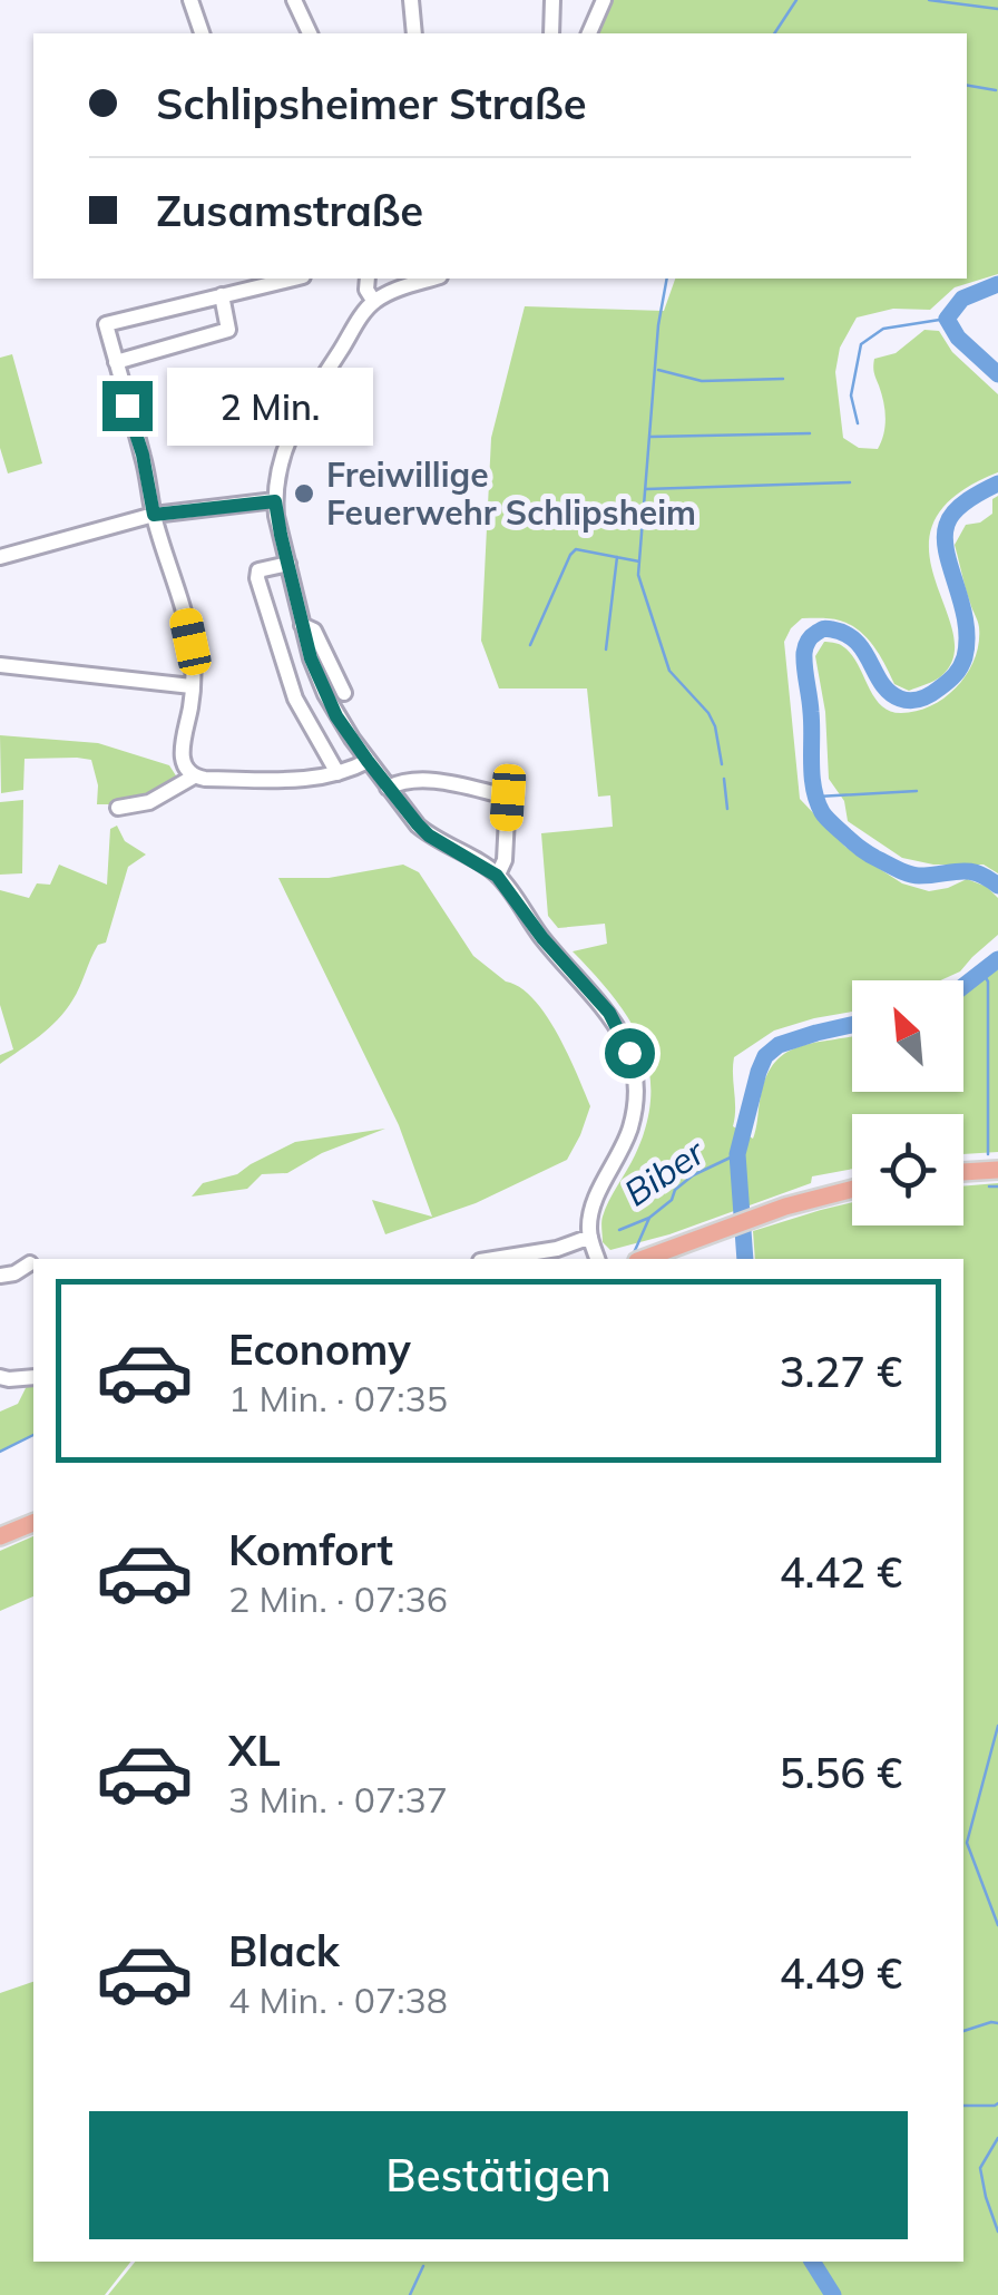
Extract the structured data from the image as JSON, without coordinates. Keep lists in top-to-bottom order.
{
  "water": ["Biber"],
  "places": ["Freiwillige Feuerwehr Schlipsheim"],
  "north": "top left",
  "page": {
    "banner": ["Schlipsheimer Straße", "Zusamstraße"],
    "bubble": "2 Min.",
    "list": [
      {
        "name": "Economy",
        "note": "1 Min. · 07:35",
        "value": "3.27 €"
      },
      {
        "name": "Komfort",
        "note": "2 Min. · 07:36",
        "value": "4.42 €"
      },
      {
        "name": "XL",
        "note": "3 Min. · 07:37",
        "value": "5.56 €"
      },
      {
        "name": "Black",
        "note": "4 Min. · 07:38",
        "value": "4.49 €"
      }
    ],
    "buttons": "Bestätigen"
  }
}
